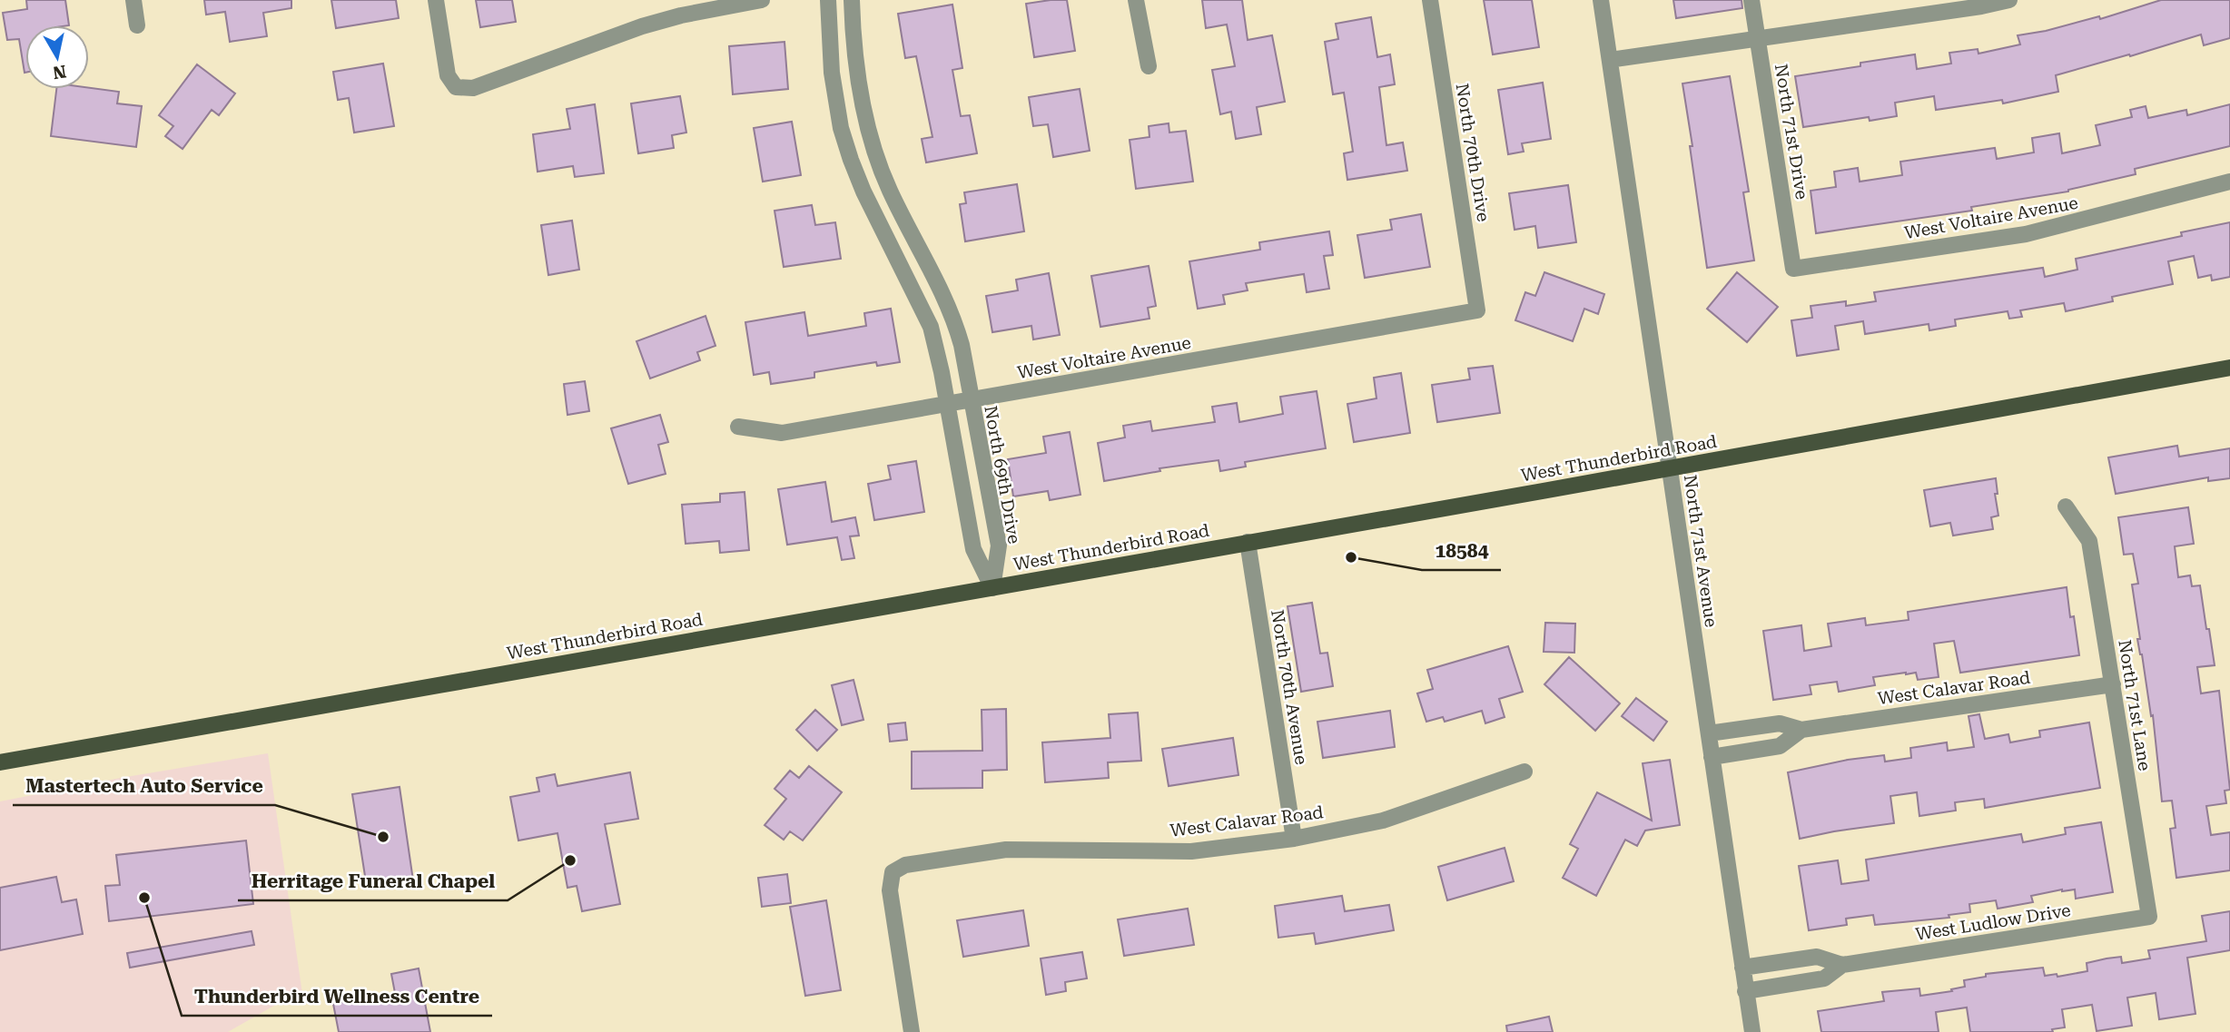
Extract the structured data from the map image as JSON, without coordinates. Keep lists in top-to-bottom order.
{
  "streets": {
    "main road": ["West Thunderbird Road"],
    "street": [
      "North 71st Drive",
      "North 70th Drive",
      "West Voltaire Avenue",
      "North 69th Drive",
      "North 71st Avenue",
      "North 70th Avenue",
      "West Calavar Road",
      "North 71st Lane",
      "West Ludlow Drive"
    ]
  },
  "crossings": [
    ["North 71st Drive", "West Voltaire Avenue"],
    ["North 70th Drive", "West Voltaire Avenue"],
    ["West Voltaire Avenue", "North 69th Drive"],
    ["West Thunderbird Road", "North 69th Drive"],
    ["West Thunderbird Road", "North 71st Avenue"],
    ["West Thunderbird Road", "North 70th Avenue"],
    ["North 71st Avenue", "West Calavar Road"],
    ["North 71st Avenue", "West Ludlow Drive"],
    ["North 70th Avenue", "West Calavar Road"],
    ["West Calavar Road", "North 71st Lane"],
    ["North 71st Lane", "West Ludlow Drive"]
  ],
  "places": [
    "18584",
    "Mastertech Auto Service",
    "Herritage Funeral Chapel",
    "Thunderbird Wellness Centre"
  ],
  "north": "bottom"
}
